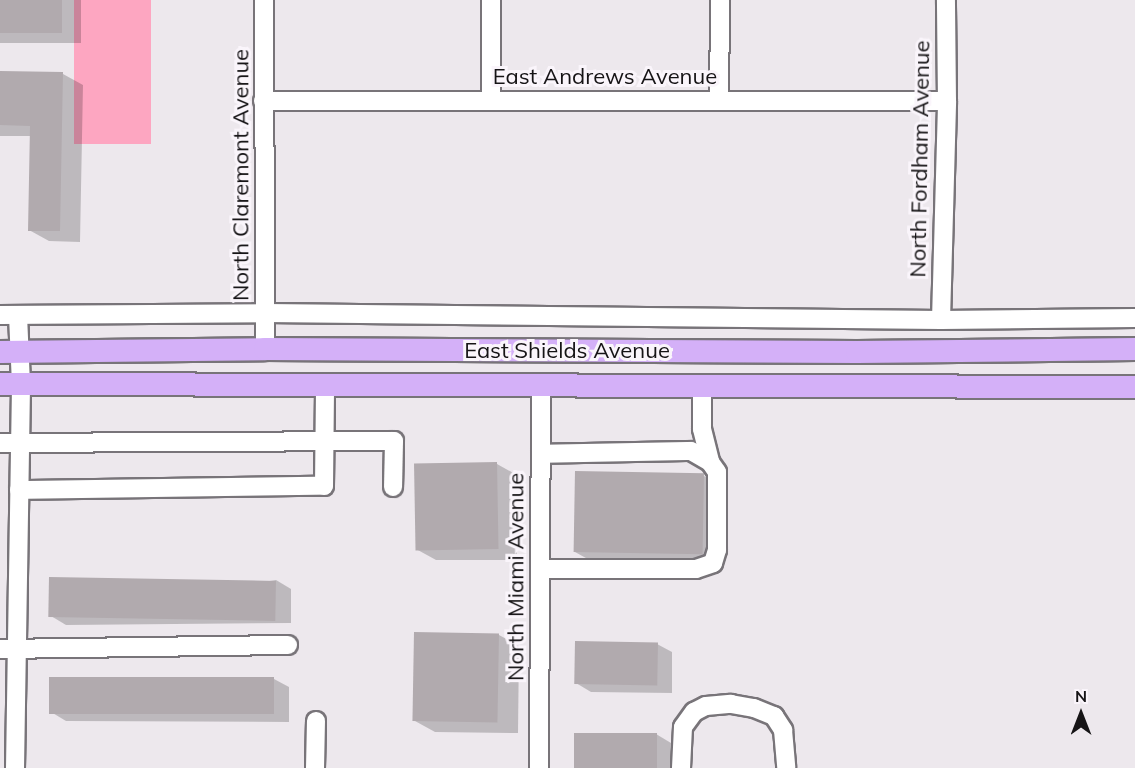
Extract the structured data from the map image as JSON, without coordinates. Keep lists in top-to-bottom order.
{
  "streets": {
    "main road": ["East Shields Avenue"],
    "street": [
      "East Andrews Avenue",
      "North Fordham Avenue",
      "North Claremont Avenue",
      "North Miami Avenue"
    ]
  },
  "crossings": [
    ["East Andrews Avenue", "North Fordham Avenue"],
    ["East Andrews Avenue", "North Claremont Avenue"],
    ["North Fordham Avenue", "East Shields Avenue"],
    ["North Claremont Avenue", "East Shields Avenue"],
    ["East Shields Avenue", "North Miami Avenue"]
  ],
  "north": "top"
}
